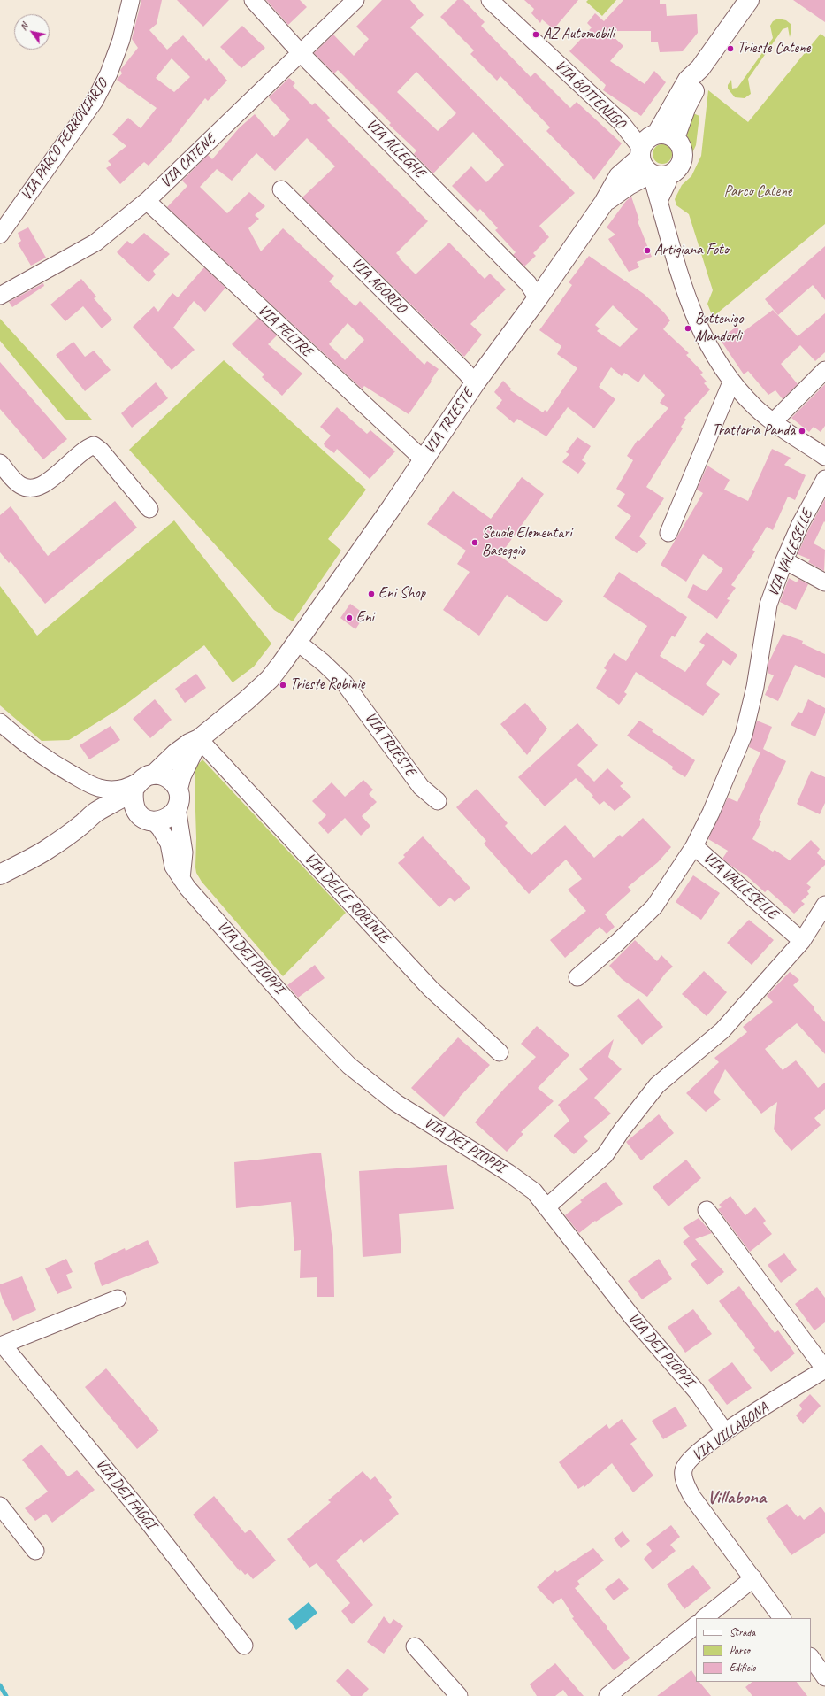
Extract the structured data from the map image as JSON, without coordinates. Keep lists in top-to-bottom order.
{
  "streets": {
    "street": [
      "VIA BOTTENIGO",
      "VIA PARCO FERROVIARIO",
      "VIA ALLEGHE",
      "VIA CATENE",
      "VIA AGORDO",
      "VIA FELTRE",
      "VIA TRIESTE",
      "VIA VALLESELLE",
      "VIA DELLE ROBINIE",
      "VIA DEI PIOPPI",
      "VIA VILLABONA",
      "VIA DEI FAGGI"
    ]
  },
  "crossings": [
    ["VIA BOTTENIGO", "VIA TRIESTE"],
    ["VIA ALLEGHE", "VIA CATENE"],
    ["VIA ALLEGHE", "VIA TRIESTE"],
    ["VIA CATENE", "VIA FELTRE"],
    ["VIA AGORDO", "VIA TRIESTE"],
    ["VIA FELTRE", "VIA TRIESTE"],
    ["VIA TRIESTE", "VIA DELLE ROBINIE"],
    ["VIA TRIESTE", "VIA DEI PIOPPI"],
    ["VIA DEI PIOPPI", "VIA VILLABONA"]
  ],
  "districts": ["Villabona"],
  "parks": ["Parco Catene"],
  "places": [
    "AZ Automobili",
    "Trieste Catene",
    "Artigiana Foto",
    "Bottenigo Mandorli",
    "Trattoria Panda",
    "Scuole Elementari Baseggio",
    "Eni Shop",
    "Eni",
    "Trieste Robinie"
  ],
  "legend": ["Strada", "Parco", "Edificio"],
  "north": "top left"
}
